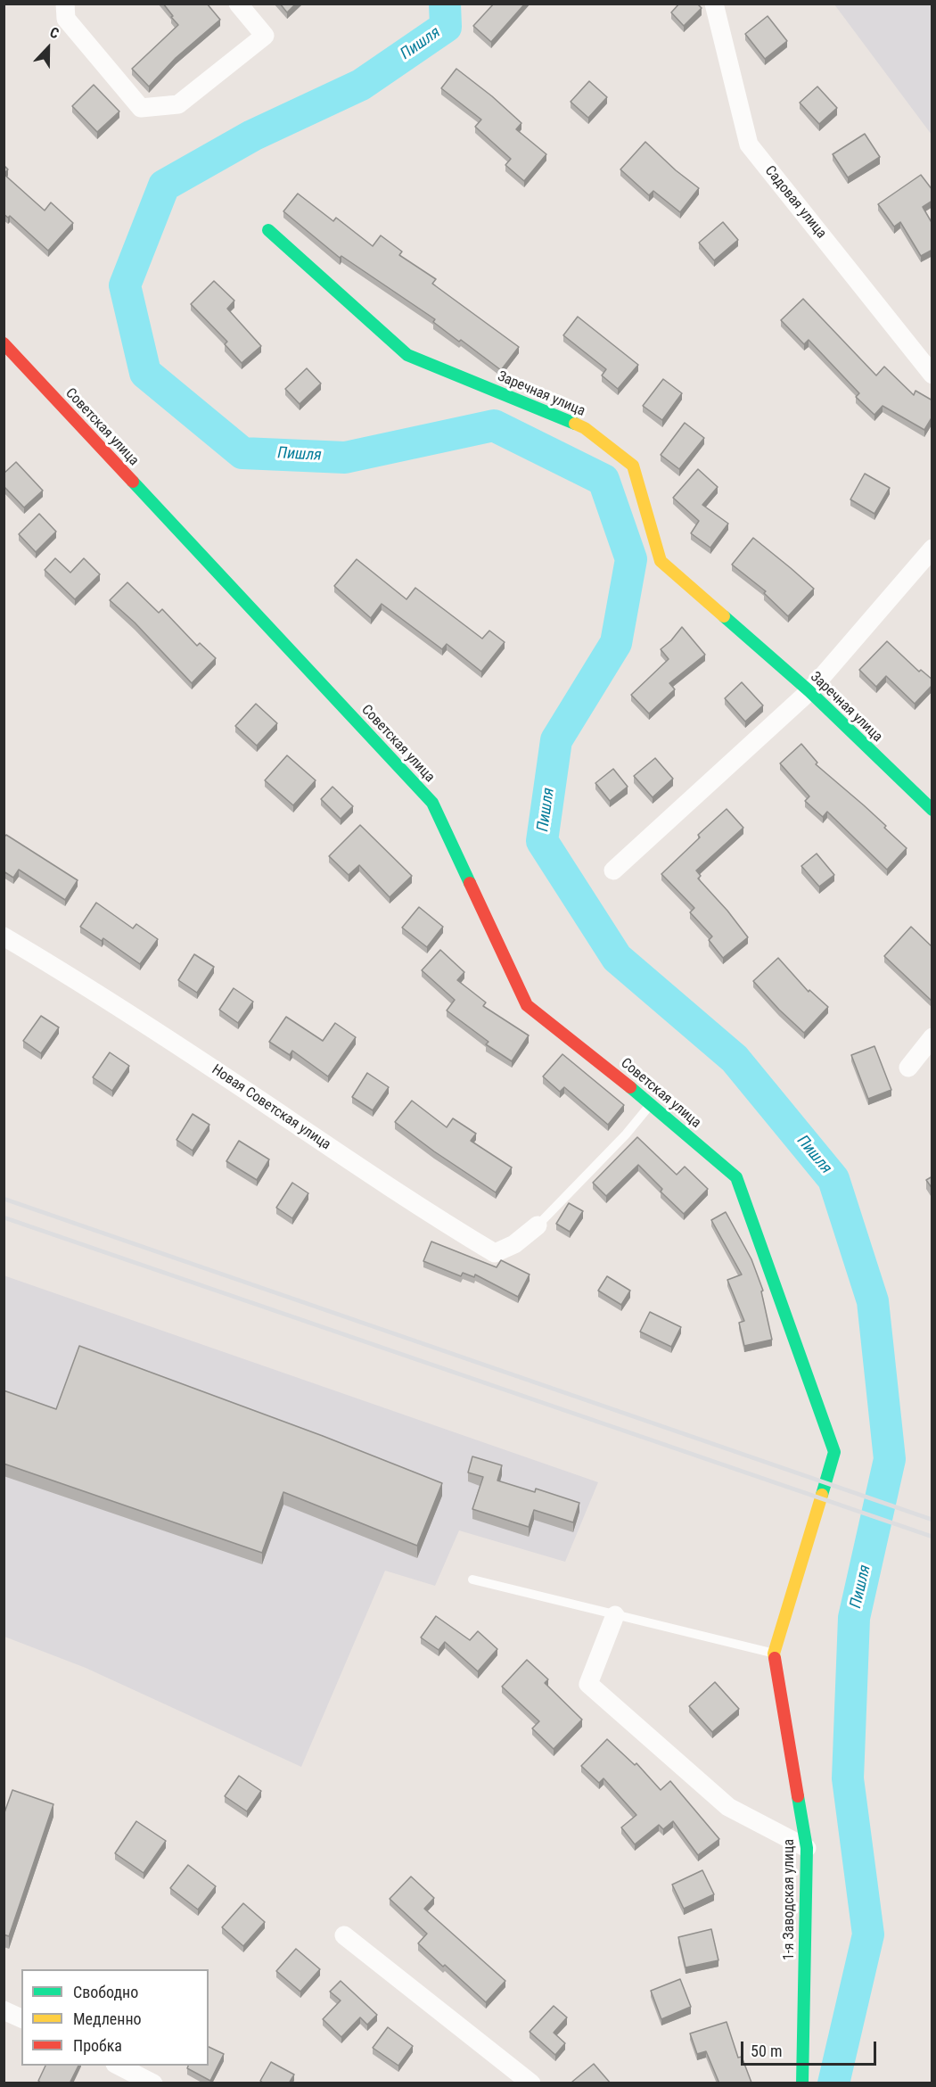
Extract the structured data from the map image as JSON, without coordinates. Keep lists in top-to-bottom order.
{
  "streets": {
    "street": [
      "Садовая улица",
      "Заречная улица",
      "Советская улица",
      "Новая Советская улица",
      "1-я Заводская улица"
    ]
  },
  "crossings": [
    ["Советская улица", "1-я Заводская улица"]
  ],
  "water": ["Пишля"],
  "legend": ["Свободно", "Медленно", "Пробка"],
  "scale_bar": "50 m",
  "north": "top"
}
